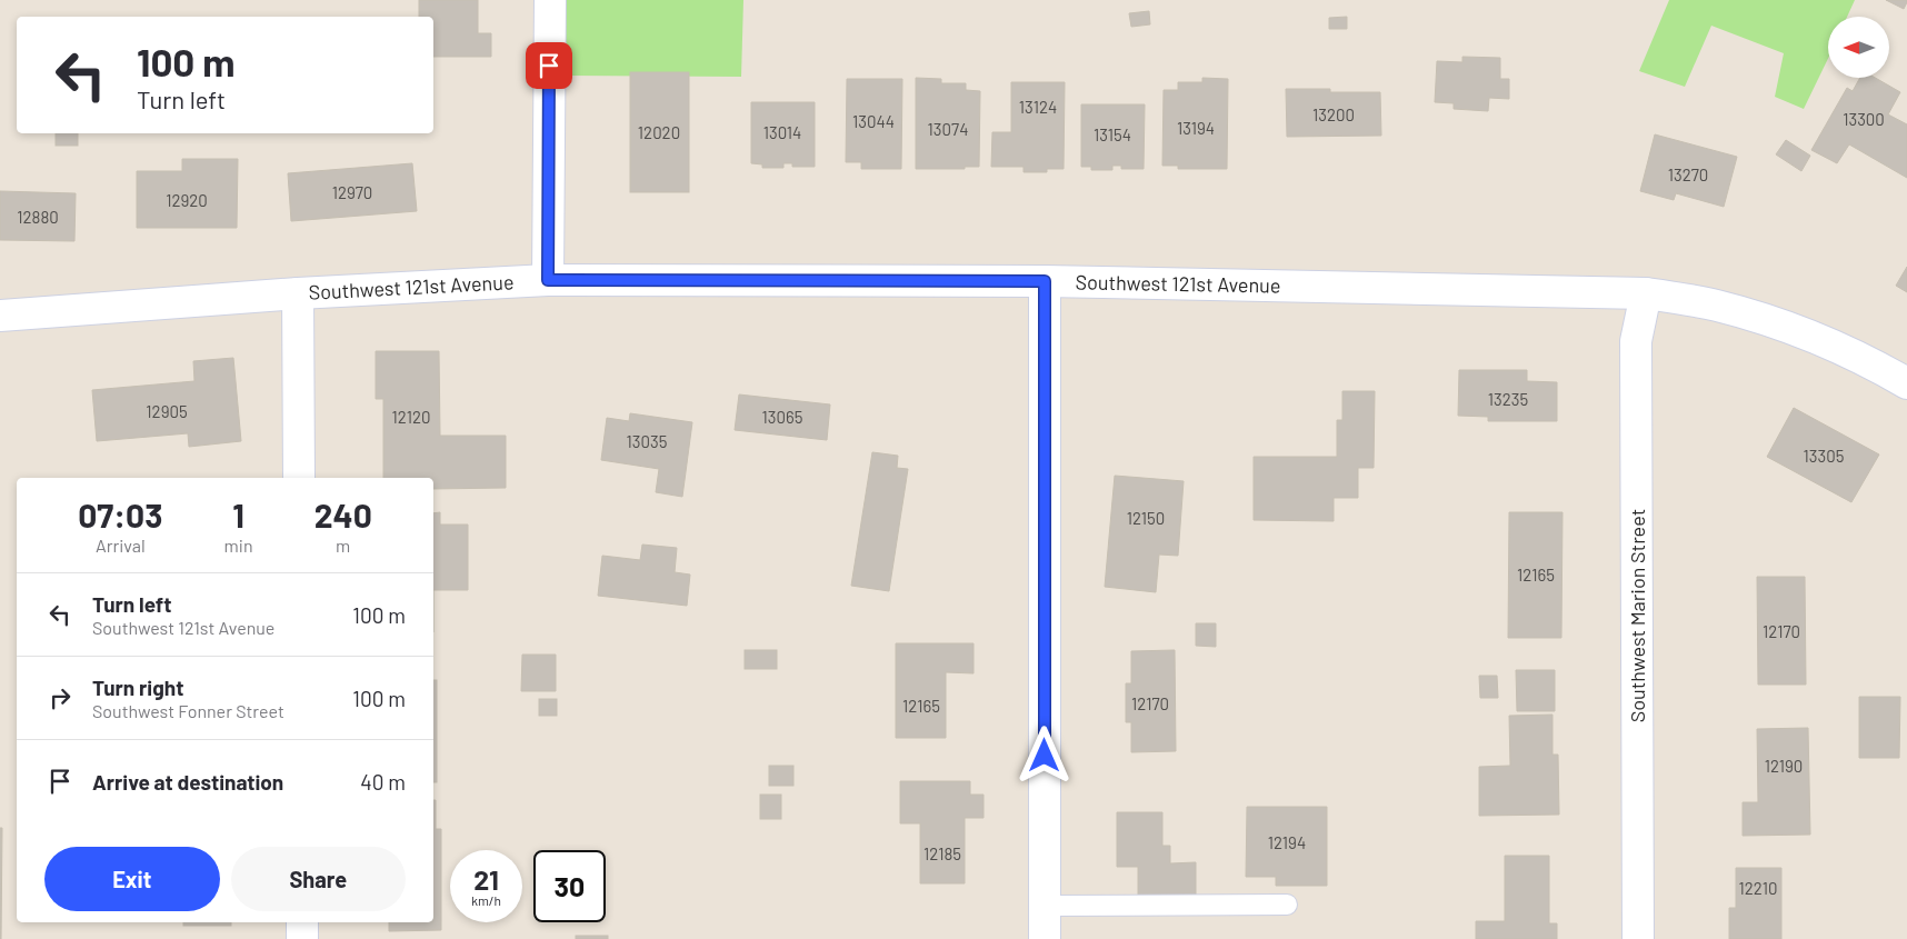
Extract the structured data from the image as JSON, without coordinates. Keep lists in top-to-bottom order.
{
  "streets": {
    "main road": ["Southwest 121st Avenue", "Southwest Marion Street"]
  },
  "crossings": [
    ["Southwest 121st Avenue", "Southwest Marion Street"]
  ],
  "house_numbers": [
    "13124",
    "13200",
    "13300",
    "13044",
    "13194",
    "13074",
    "12020",
    "13014",
    "13154",
    "13270",
    "12970",
    "12920",
    "12880",
    "13235",
    "12905",
    "12120",
    "13065",
    "13035",
    "13305",
    "12150",
    "12165",
    "12170",
    "12170",
    "12165",
    "12190",
    "12194",
    "12185",
    "12210"
  ],
  "north": "left",
  "page": {
    "turn": ["100 m", "Turn left"],
    "eta": [
      "07:03",
      "Arrival",
      "1",
      "min",
      "240",
      "m"
    ],
    "list": [
      {
        "name": "Turn left",
        "note": "Southwest 121st Avenue",
        "value": "100 m"
      },
      {
        "name": "Turn right",
        "note": "Southwest Fonner Street",
        "value": "100 m"
      },
      {
        "name": "Arrive at destination",
        "value": "40 m"
      }
    ],
    "buttons": ["Exit", "Share"],
    "speed": "21 km/h",
    "limit": "30"
  }
}
